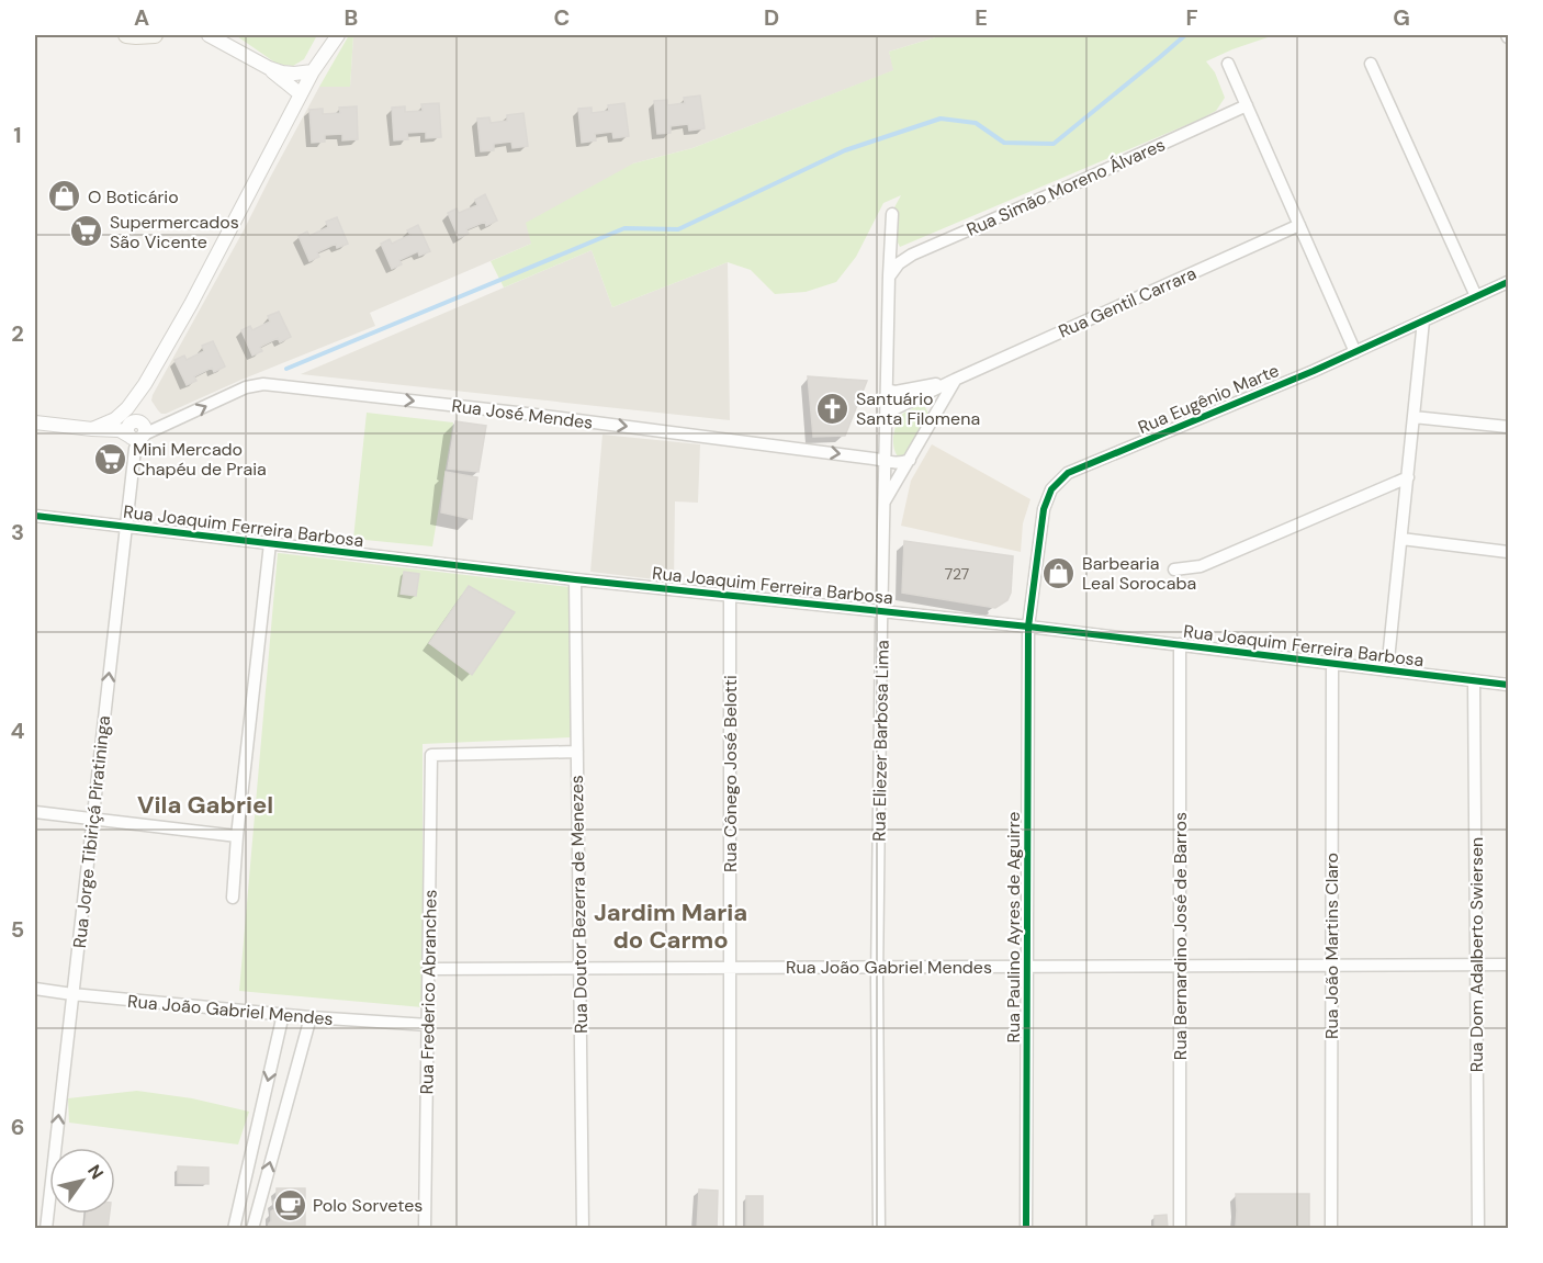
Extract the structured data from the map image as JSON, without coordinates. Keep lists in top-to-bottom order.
{
  "streets": {
    "street": [
      "Rua Simão Moreno Álvares",
      "Rua Gentil Carrara",
      "Rua Eugênio Marte",
      "Rua José Mendes",
      "Rua Joaquim Ferreira Barbosa",
      "Rua Eliezer Barbosa Lima",
      "Rua Cônego José Belotti",
      "Rua Jorge Tibiriçá Piratininga",
      "Rua Doutor Bezerra de Menezes",
      "Rua Paulino Ayres de Aguirre",
      "Rua Bernardino José de Barros",
      "Rua João Martins Claro",
      "Rua Dom Adalberto Swiersen",
      "Rua João Gabriel Mendes",
      "Rua Frederico Abranches"
    ]
  },
  "crossings": [
    ["Rua Simão Moreno Álvares", "Rua Eliezer Barbosa Lima"],
    ["Rua Gentil Carrara", "Rua Eliezer Barbosa Lima"],
    ["Rua Eugênio Marte", "Rua Joaquim Ferreira Barbosa"],
    ["Rua Eugênio Marte", "Rua Paulino Ayres de Aguirre"],
    ["Rua José Mendes", "Rua Eliezer Barbosa Lima"],
    ["Rua José Mendes", "Rua Jorge Tibiriçá Piratininga"],
    ["Rua Joaquim Ferreira Barbosa", "Rua Eliezer Barbosa Lima"],
    ["Rua Joaquim Ferreira Barbosa", "Rua Cônego José Belotti"],
    ["Rua Joaquim Ferreira Barbosa", "Rua Jorge Tibiriçá Piratininga"],
    ["Rua Joaquim Ferreira Barbosa", "Rua Doutor Bezerra de Menezes"],
    ["Rua Joaquim Ferreira Barbosa", "Rua Paulino Ayres de Aguirre"],
    ["Rua Joaquim Ferreira Barbosa", "Rua Bernardino José de Barros"],
    ["Rua Joaquim Ferreira Barbosa", "Rua João Martins Claro"],
    ["Rua Joaquim Ferreira Barbosa", "Rua Dom Adalberto Swiersen"],
    ["Rua Eliezer Barbosa Lima", "Rua João Gabriel Mendes"],
    ["Rua Cônego José Belotti", "Rua João Gabriel Mendes"],
    ["Rua Jorge Tibiriçá Piratininga", "Rua João Gabriel Mendes"],
    ["Rua Doutor Bezerra de Menezes", "Rua João Gabriel Mendes"],
    ["Rua Doutor Bezerra de Menezes", "Rua Frederico Abranches"],
    ["Rua Paulino Ayres de Aguirre", "Rua João Gabriel Mendes"],
    ["Rua Bernardino José de Barros", "Rua João Gabriel Mendes"],
    ["Rua João Martins Claro", "Rua João Gabriel Mendes"],
    ["Rua Dom Adalberto Swiersen", "Rua João Gabriel Mendes"],
    ["Rua João Gabriel Mendes", "Rua Frederico Abranches"]
  ],
  "one_way": ["Rua José Mendes", "Rua Jorge Tibiriçá Piratininga"],
  "districts": ["Vila Gabriel", "Jardim Maria do Carmo"],
  "places": {
    "shop": ["O Boticário", "Barbearia Leal Sorocaba"],
    "supermarket": ["Supermercados São Vicente", "Mini Mercado Chapéu de Praia"],
    "church": ["Santuário Santa Filomena"],
    "cafe": ["Polo Sorvetes"]
  },
  "house_numbers": ["727"],
  "north": "top right",
  "grid": {
    "columns": [
      "A",
      "B",
      "C",
      "D",
      "E",
      "F",
      "G"
    ],
    "rows": [
      "1",
      "2",
      "3",
      "4",
      "5",
      "6"
    ]
  }
}
